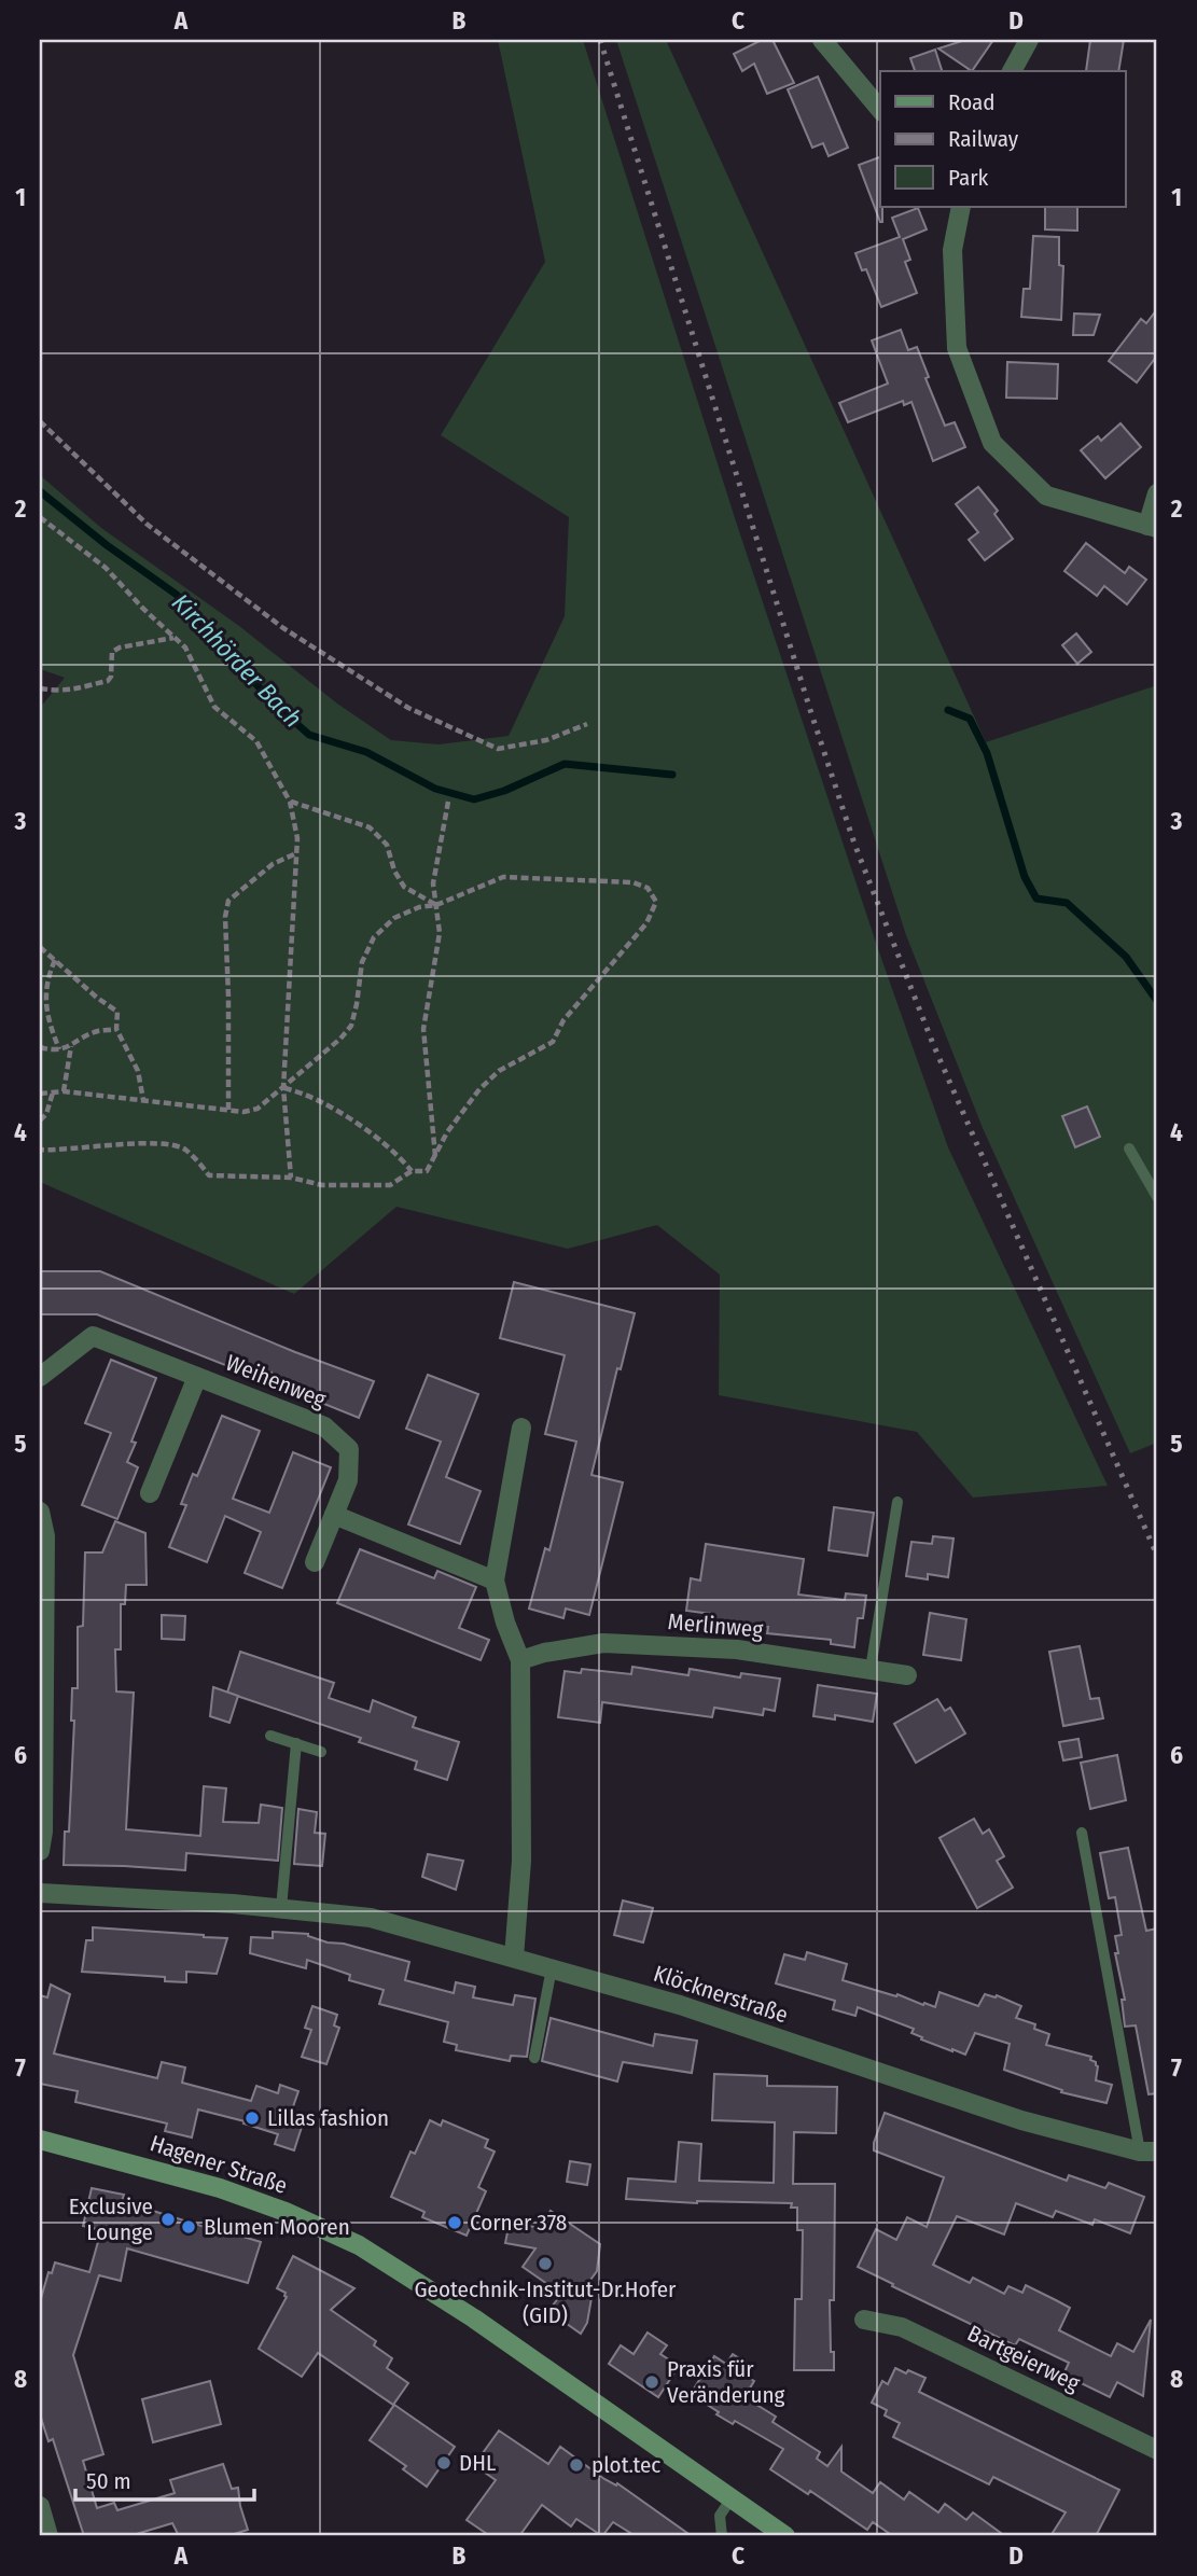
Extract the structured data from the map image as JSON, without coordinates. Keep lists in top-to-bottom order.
{
  "streets": {
    "main road": ["Hagener Straße"],
    "street": [
      "Weihenweg",
      "Merlinweg",
      "Klöcknerstraße",
      "Bartgeierweg"
    ]
  },
  "water": ["Kirchhörder Bach"],
  "places": [
    "Lillas fashion",
    "Exclusive Lounge",
    "Corner 378",
    "Blumen Mooren",
    "Geotechnik-Institut-Dr.Hofer (GID)",
    "Praxis für Veränderung",
    "DHL",
    "plot.tec"
  ],
  "legend": ["Road", "Railway", "Park"],
  "scale_bar": "50 m",
  "grid": {
    "columns": [
      "A",
      "B",
      "C",
      "D"
    ],
    "rows": [
      "1",
      "2",
      "3",
      "4",
      "5",
      "6",
      "7",
      "8"
    ]
  }
}
